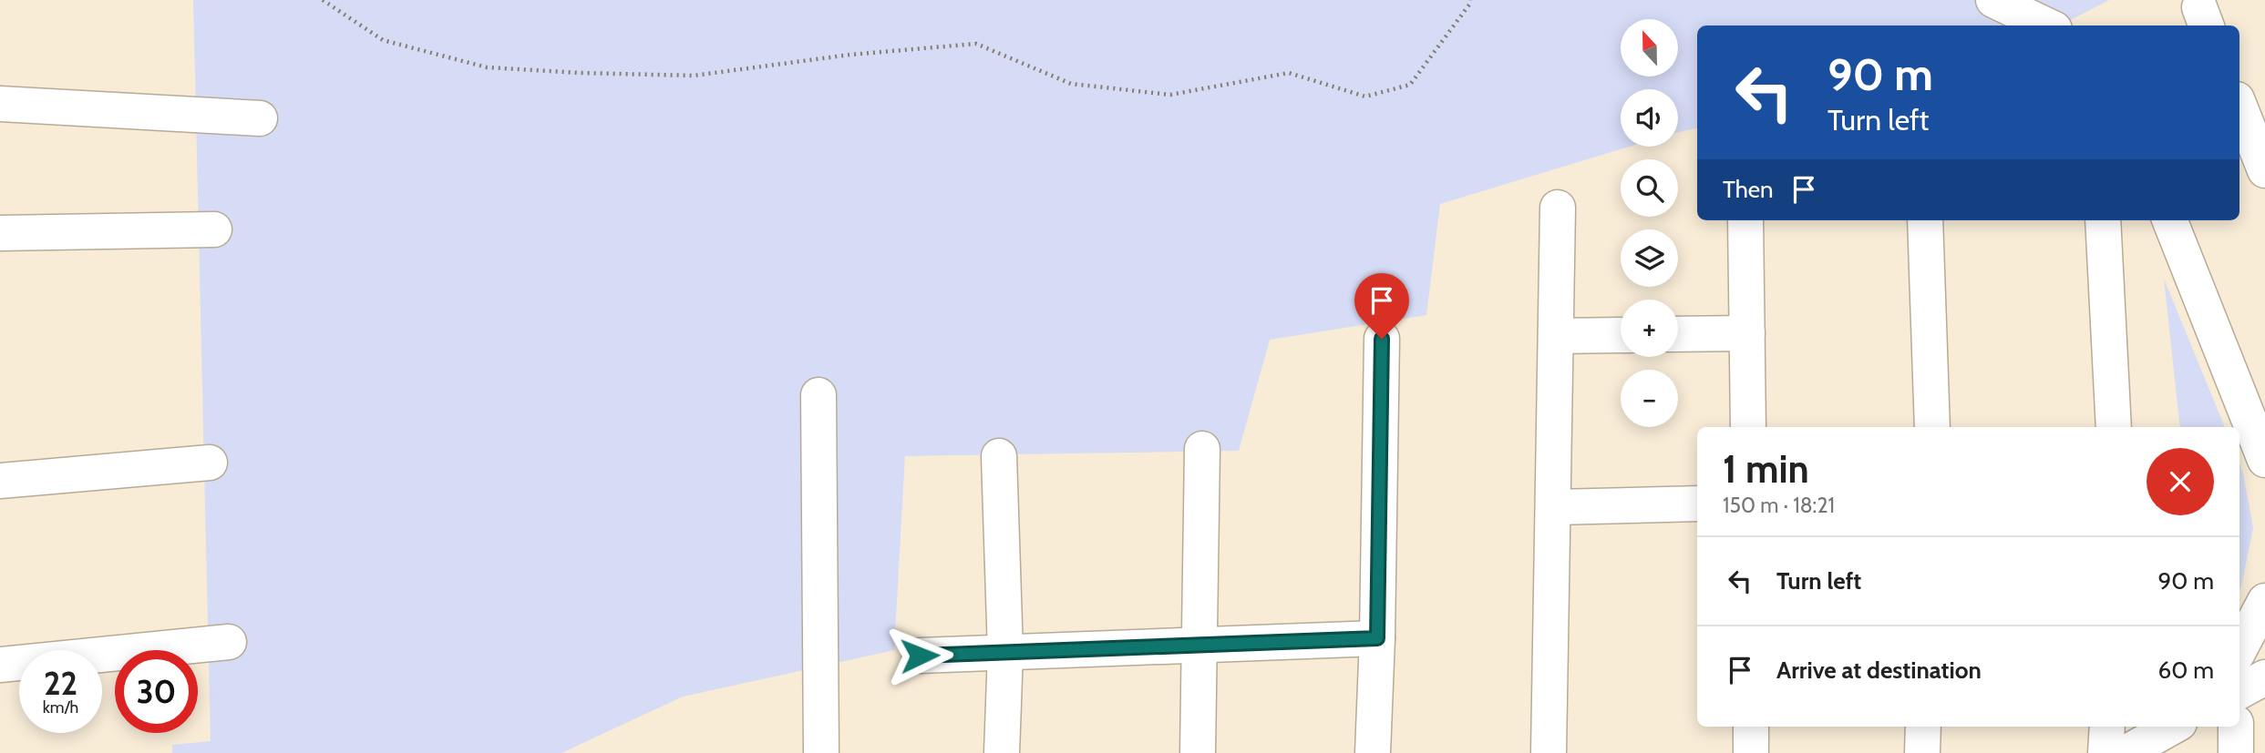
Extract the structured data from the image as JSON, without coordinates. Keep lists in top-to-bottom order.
{
  "north": "top",
  "page": {
    "map_buttons": ["+", "−"],
    "turn": ["90 m", "Turn left"],
    "then": "Then",
    "heading": ["1 min", "150 m · 18:21"],
    "list": [
      {
        "name": "Turn left",
        "value": "90 m"
      },
      {
        "name": "Arrive at destination",
        "value": "60 m"
      }
    ],
    "speed": "22 km/h",
    "limit": "30"
  }
}
